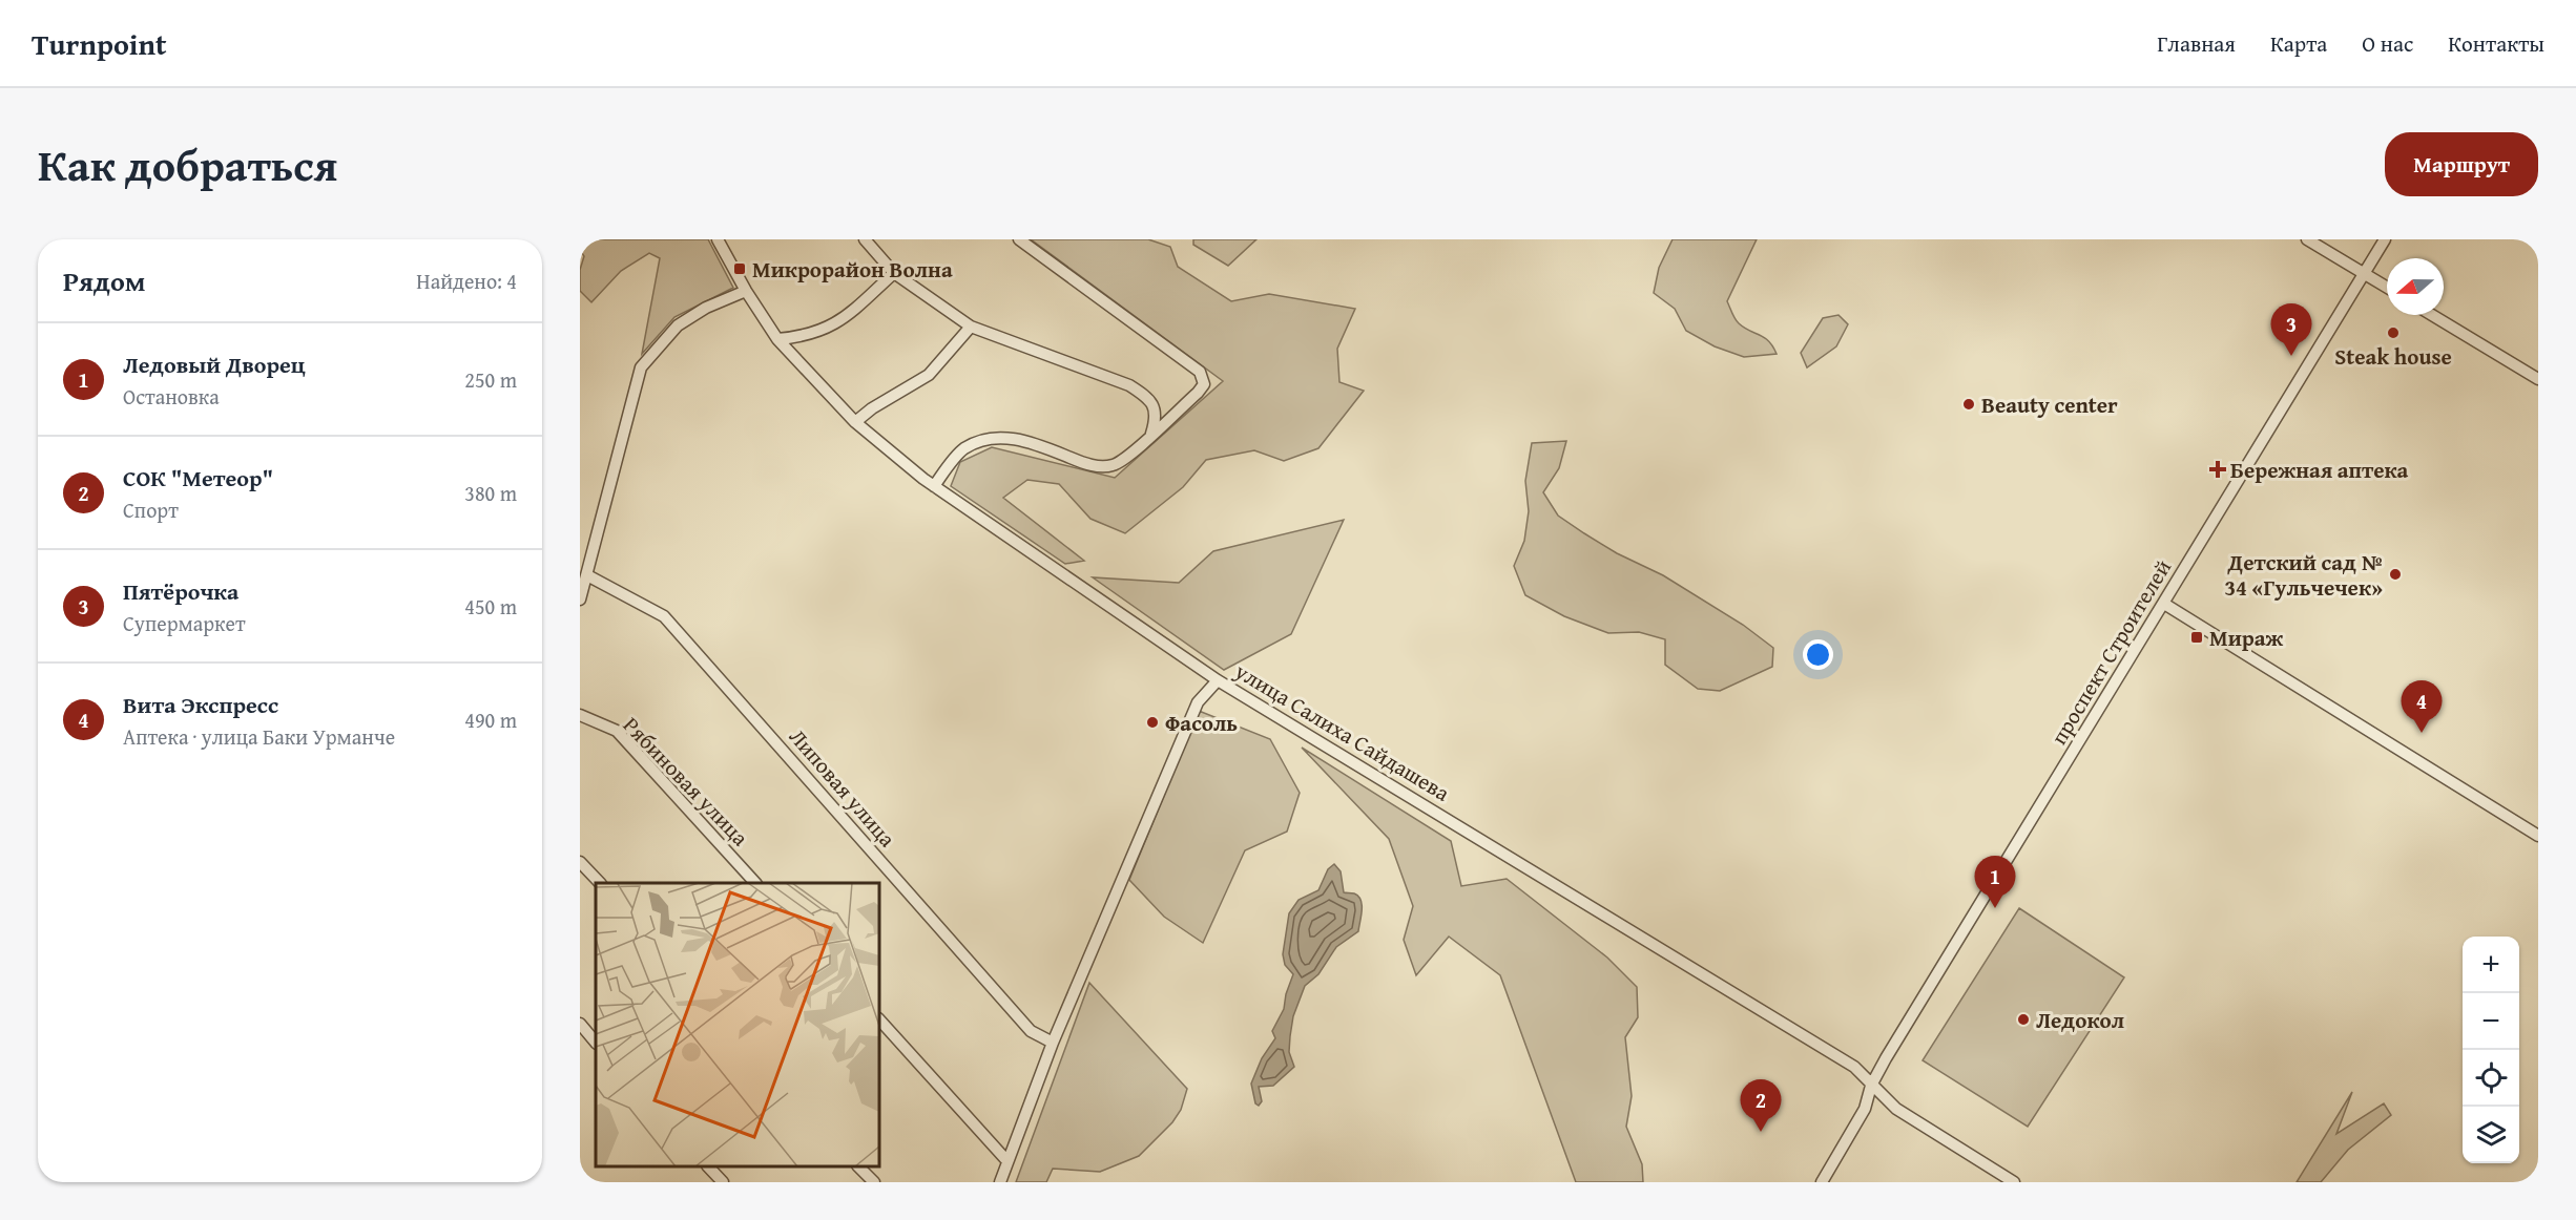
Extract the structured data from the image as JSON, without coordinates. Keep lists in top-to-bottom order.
{
  "streets": {
    "street": [
      "проспект Строителей",
      "улица Салиха Сайдашева",
      "Рябиновая улица",
      "Липовая улица"
    ]
  },
  "crossings": [
    ["проспект Строителей", "улица Салиха Сайдашева"]
  ],
  "places": {
    "transit": ["Микрорайон Волна", "Мираж"],
    "other": [
      "Steak house",
      "Beauty center",
      "Детский сад № 34 «Гульчечек»",
      "Фасоль",
      "Ледокол"
    ],
    "health": ["Бережная аптека"]
  },
  "north": "left",
  "page": {
    "header": "Turnpoint",
    "nav": [
      "Главная",
      "Карта",
      "О нас",
      "Контакты"
    ],
    "title": "Как добраться",
    "buttons": "Маршрут",
    "heading": ["Рядом", "Найдено: 4"],
    "pins": [
      "3",
      "4",
      "1",
      "2"
    ],
    "list": [
      {
        "mark": "1",
        "name": "Ледовый Дворец",
        "note": "Остановка",
        "value": "250 m"
      },
      {
        "mark": "2",
        "name": "СОК \"Метеор\"",
        "note": "Спорт",
        "value": "380 m"
      },
      {
        "mark": "3",
        "name": "Пятёрочка",
        "note": "Супермаркет",
        "value": "450 m"
      },
      {
        "mark": "4",
        "name": "Вита Экспресс",
        "note": "Аптека · улица Баки Урманче",
        "value": "490 m"
      }
    ],
    "map_buttons": ["+", "−"]
  }
}
